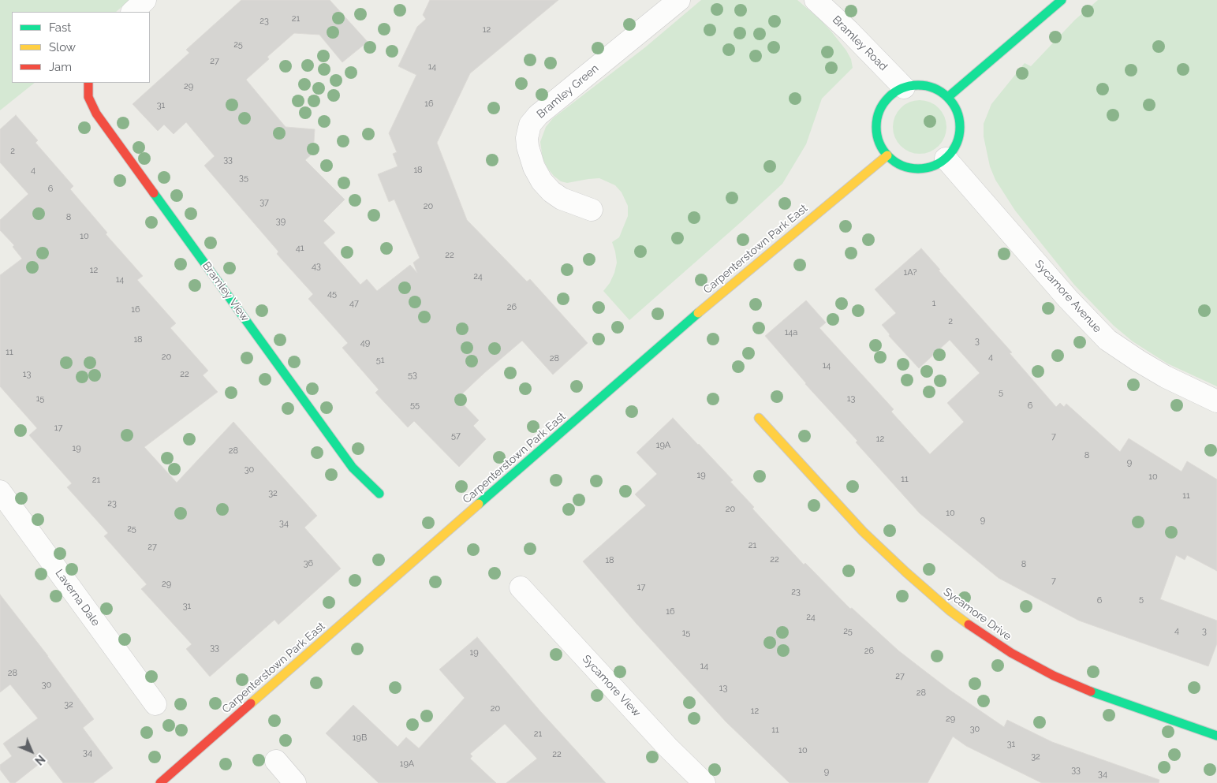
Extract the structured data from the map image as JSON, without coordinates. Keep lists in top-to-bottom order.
{
  "streets": {
    "street": [
      "Bramley Road",
      "Bramley Green",
      "Carpenterstown Park East",
      "Bramley View",
      "Sycamore Avenue",
      "Laverna Dale",
      "Sycamore Drive",
      "Sycamore View"
    ]
  },
  "crossings": [
    ["Bramley Road", "Carpenterstown Park East"],
    ["Bramley Road", "Sycamore Avenue"],
    ["Carpenterstown Park East", "Sycamore Avenue"]
  ],
  "house_numbers": [
    "21",
    "23",
    "12",
    "25",
    "27",
    "14",
    "29",
    "16",
    "31",
    "2",
    "33",
    "4",
    "18",
    "35",
    "6",
    "37",
    "20",
    "8",
    "39",
    "10",
    "41",
    "22",
    "43",
    "12",
    "1A?",
    "24",
    "14",
    "45",
    "47",
    "1",
    "26",
    "16",
    "2",
    "14a",
    "18",
    "3",
    "49",
    "11",
    "20",
    "4",
    "28",
    "51",
    "14",
    "13",
    "22",
    "53",
    "5",
    "15",
    "13",
    "55",
    "6",
    "17",
    "57",
    "7",
    "12",
    "19A",
    "19",
    "28",
    "8",
    "9",
    "30",
    "19",
    "10",
    "11",
    "21",
    "32",
    "11",
    "23",
    "20",
    "10",
    "9",
    "34",
    "25",
    "21",
    "27",
    "22",
    "18",
    "36",
    "8",
    "7",
    "29",
    "17",
    "23",
    "5",
    "6",
    "31",
    "16",
    "24",
    "4",
    "25",
    "3",
    "15",
    "33",
    "26",
    "19",
    "14",
    "28",
    "27",
    "30",
    "13",
    "28",
    "32",
    "20",
    "12",
    "29",
    "30",
    "11",
    "21",
    "19B",
    "31",
    "10",
    "34",
    "22",
    "32",
    "19A",
    "33",
    "9",
    "34"
  ],
  "legend": ["Fast", "Slow", "Jam"],
  "north": "bottom right"
}
